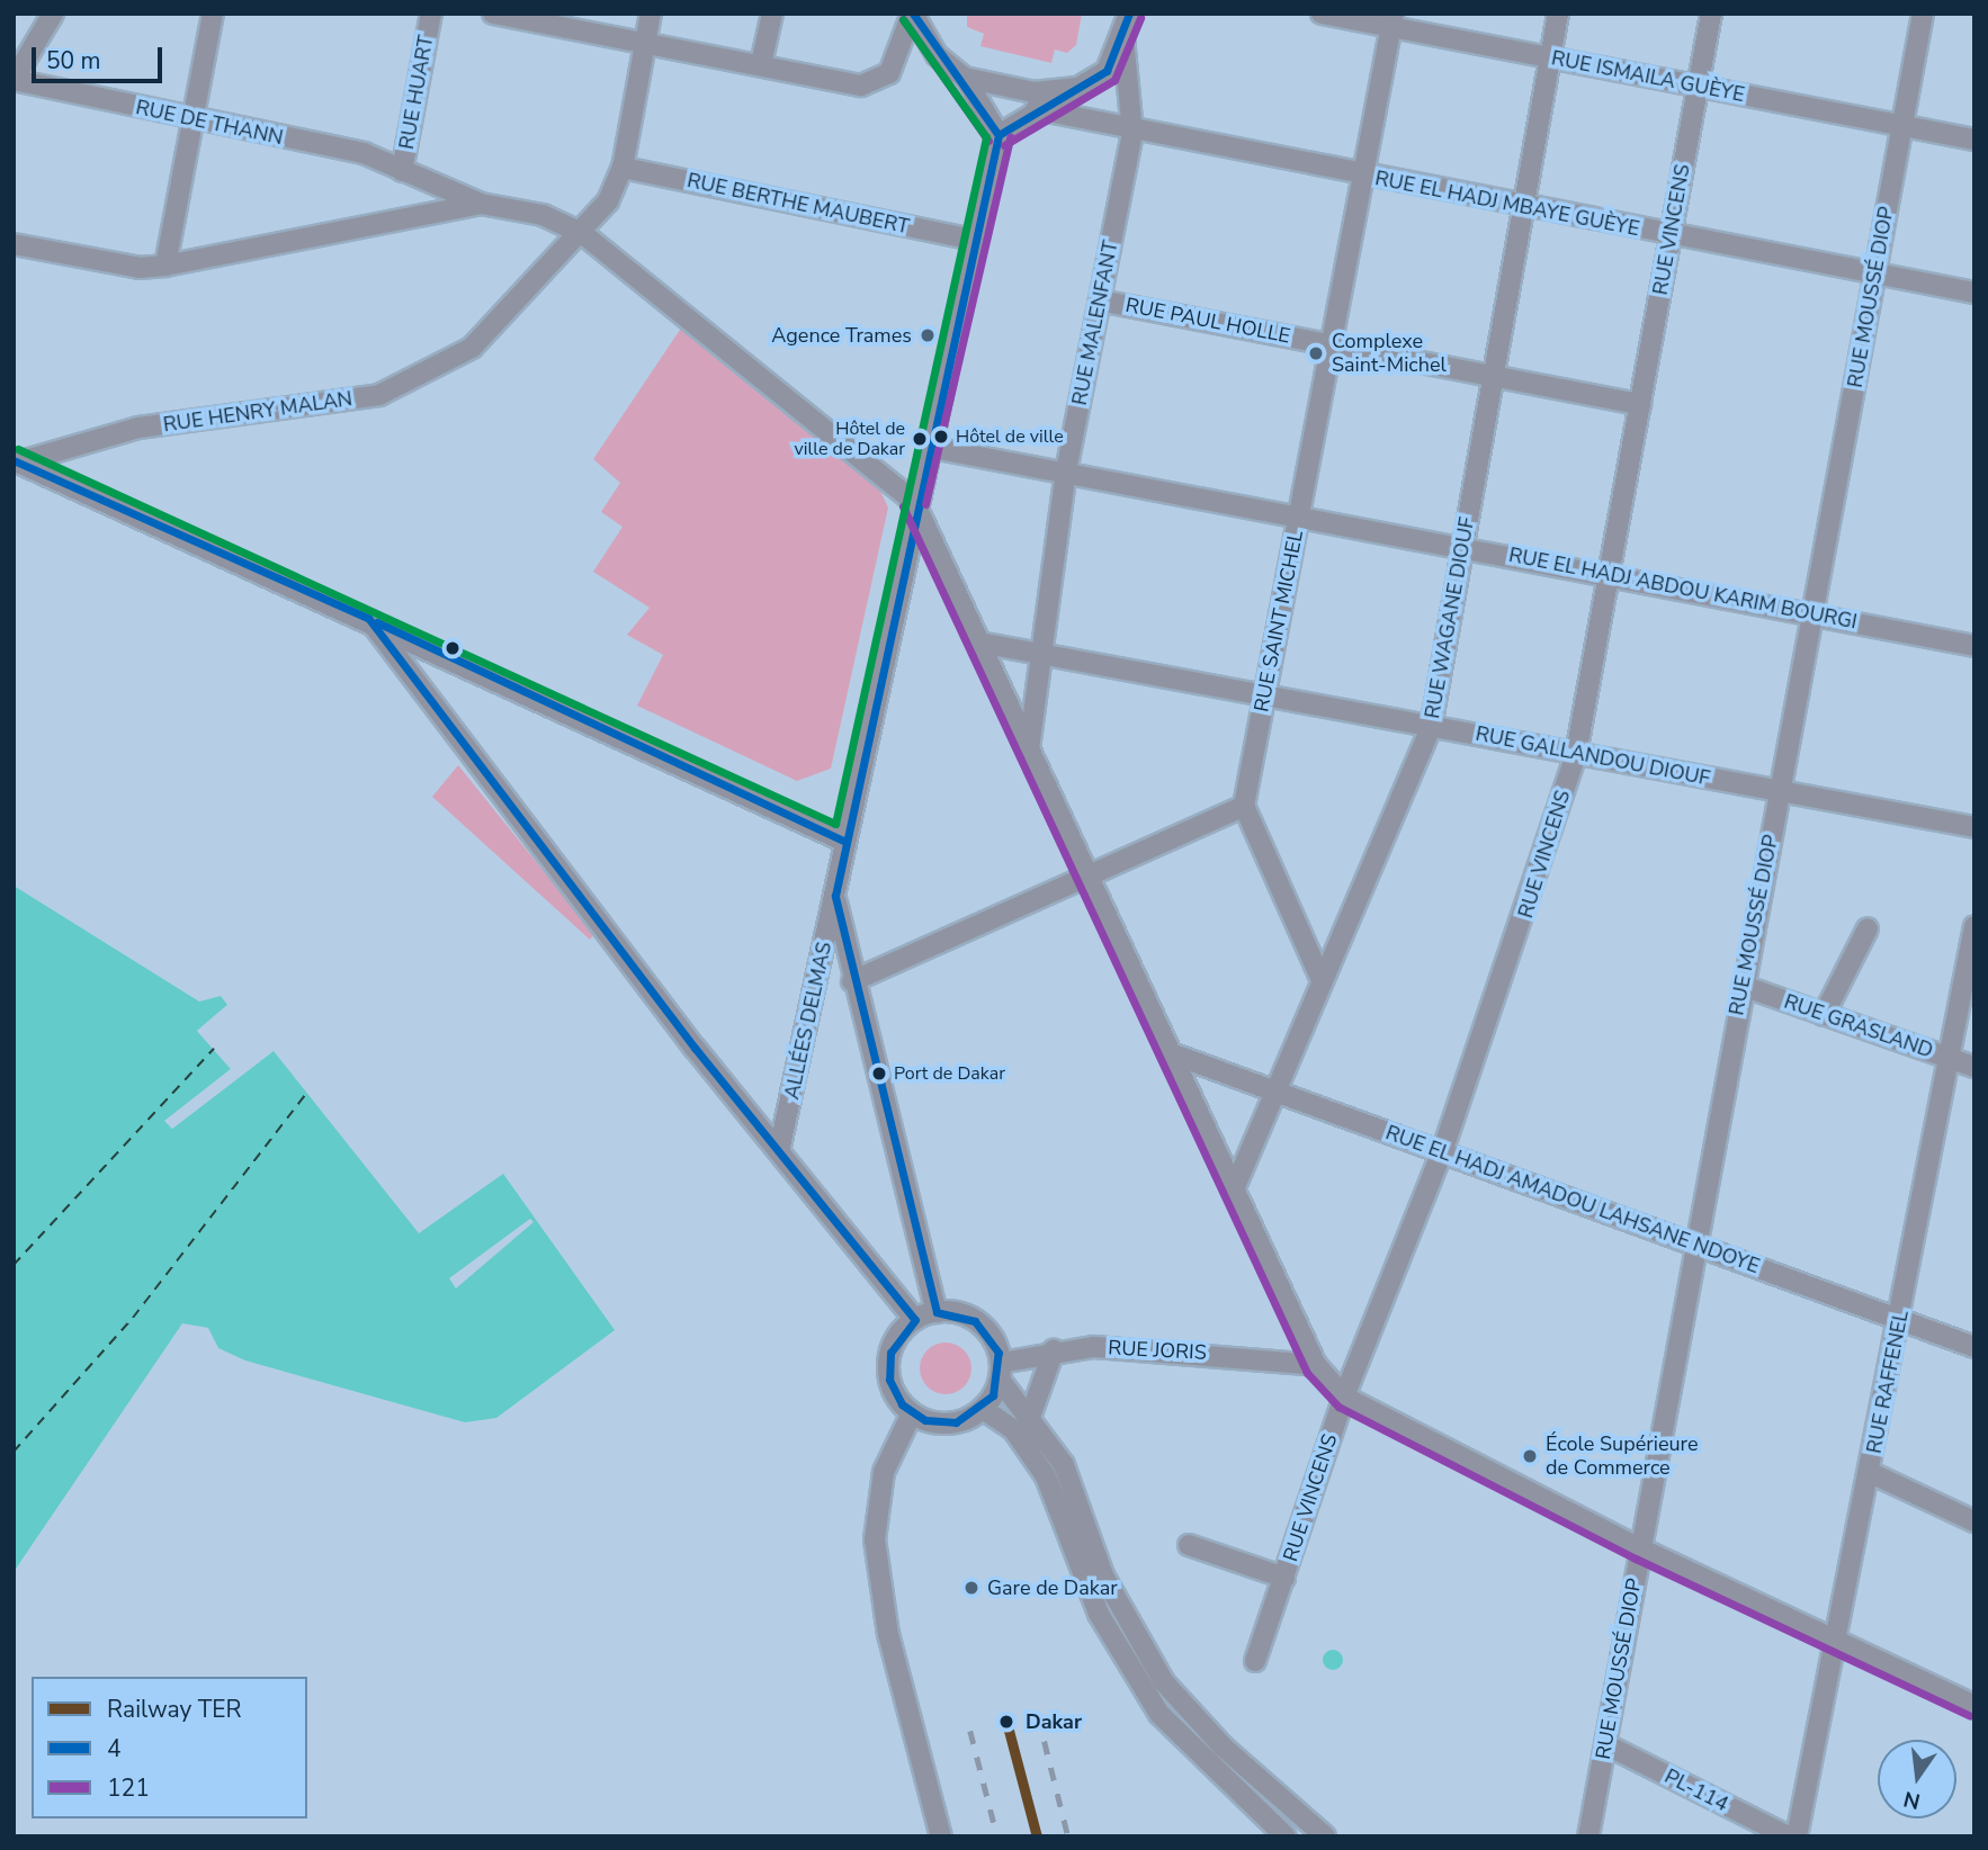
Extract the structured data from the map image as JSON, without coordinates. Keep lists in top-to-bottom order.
{
  "streets": {
    "street": [
      "RUE ISMAILA GUÈYE",
      "RUE HUART",
      "RUE DE THANN",
      "RUE BERTHE MAUBERT",
      "RUE EL HADJ MBAYE GUÈYE",
      "RUE VINCENS",
      "RUE MOUSSÉ DIOP",
      "RUE PAUL HOLLE",
      "RUE MALENFANT",
      "RUE HENRY MALAN",
      "RUE EL HADJ ABDOU KARIM BOURGI",
      "RUE WAGANE DIOUF",
      "RUE SAINT MICHEL",
      "RUE GALLANDOU DIOUF",
      "ALLÉES DELMAS",
      "RUE GRASLAND",
      "RUE EL HADJ AMADOU LAHSANE NDOYE",
      "RUE JORIS",
      "RUE RAFFENEL",
      "PL-114"
    ]
  },
  "crossings": [
    ["RUE ISMAILA GUÈYE", "RUE VINCENS"],
    ["RUE ISMAILA GUÈYE", "RUE MOUSSÉ DIOP"],
    ["RUE ISMAILA GUÈYE", "RUE WAGANE DIOUF"],
    ["RUE ISMAILA GUÈYE", "RUE SAINT MICHEL"],
    ["RUE HUART", "RUE DE THANN"],
    ["RUE BERTHE MAUBERT", "RUE HENRY MALAN"],
    ["RUE EL HADJ MBAYE GUÈYE", "RUE VINCENS"],
    ["RUE EL HADJ MBAYE GUÈYE", "RUE MOUSSÉ DIOP"],
    ["RUE EL HADJ MBAYE GUÈYE", "RUE MALENFANT"],
    ["RUE EL HADJ MBAYE GUÈYE", "RUE WAGANE DIOUF"],
    ["RUE EL HADJ MBAYE GUÈYE", "RUE SAINT MICHEL"],
    ["RUE VINCENS", "RUE PAUL HOLLE"],
    ["RUE VINCENS", "RUE EL HADJ ABDOU KARIM BOURGI"],
    ["RUE VINCENS", "RUE GALLANDOU DIOUF"],
    ["RUE VINCENS", "RUE EL HADJ AMADOU LAHSANE NDOYE"],
    ["RUE MOUSSÉ DIOP", "RUE EL HADJ ABDOU KARIM BOURGI"],
    ["RUE MOUSSÉ DIOP", "RUE GALLANDOU DIOUF"],
    ["RUE MOUSSÉ DIOP", "RUE GRASLAND"],
    ["RUE MOUSSÉ DIOP", "RUE EL HADJ AMADOU LAHSANE NDOYE"],
    ["RUE MOUSSÉ DIOP", "PL-114"],
    ["RUE PAUL HOLLE", "RUE MALENFANT"],
    ["RUE PAUL HOLLE", "RUE WAGANE DIOUF"],
    ["RUE PAUL HOLLE", "RUE SAINT MICHEL"],
    ["RUE MALENFANT", "RUE EL HADJ ABDOU KARIM BOURGI"],
    ["RUE MALENFANT", "RUE GALLANDOU DIOUF"],
    ["RUE EL HADJ ABDOU KARIM BOURGI", "RUE WAGANE DIOUF"],
    ["RUE EL HADJ ABDOU KARIM BOURGI", "RUE SAINT MICHEL"],
    ["RUE WAGANE DIOUF", "RUE GALLANDOU DIOUF"],
    ["RUE WAGANE DIOUF", "RUE EL HADJ AMADOU LAHSANE NDOYE"],
    ["RUE SAINT MICHEL", "RUE GALLANDOU DIOUF"],
    ["RUE GRASLAND", "RUE RAFFENEL"],
    ["RUE EL HADJ AMADOU LAHSANE NDOYE", "RUE RAFFENEL"]
  ],
  "places": [
    "Agence Trames",
    "Complexe Saint-Michel",
    "Hôtel de ville",
    "Hôtel de ville de Dakar",
    "Port de Dakar",
    "École Supérieure de Commerce",
    "Gare de Dakar",
    "Dakar"
  ],
  "lines": ["transit line 4", "transit line 121", "rail line TER"],
  "legend": ["Railway TER", "4", "121"],
  "scale_bar": "50 m",
  "north": "bottom"
}
